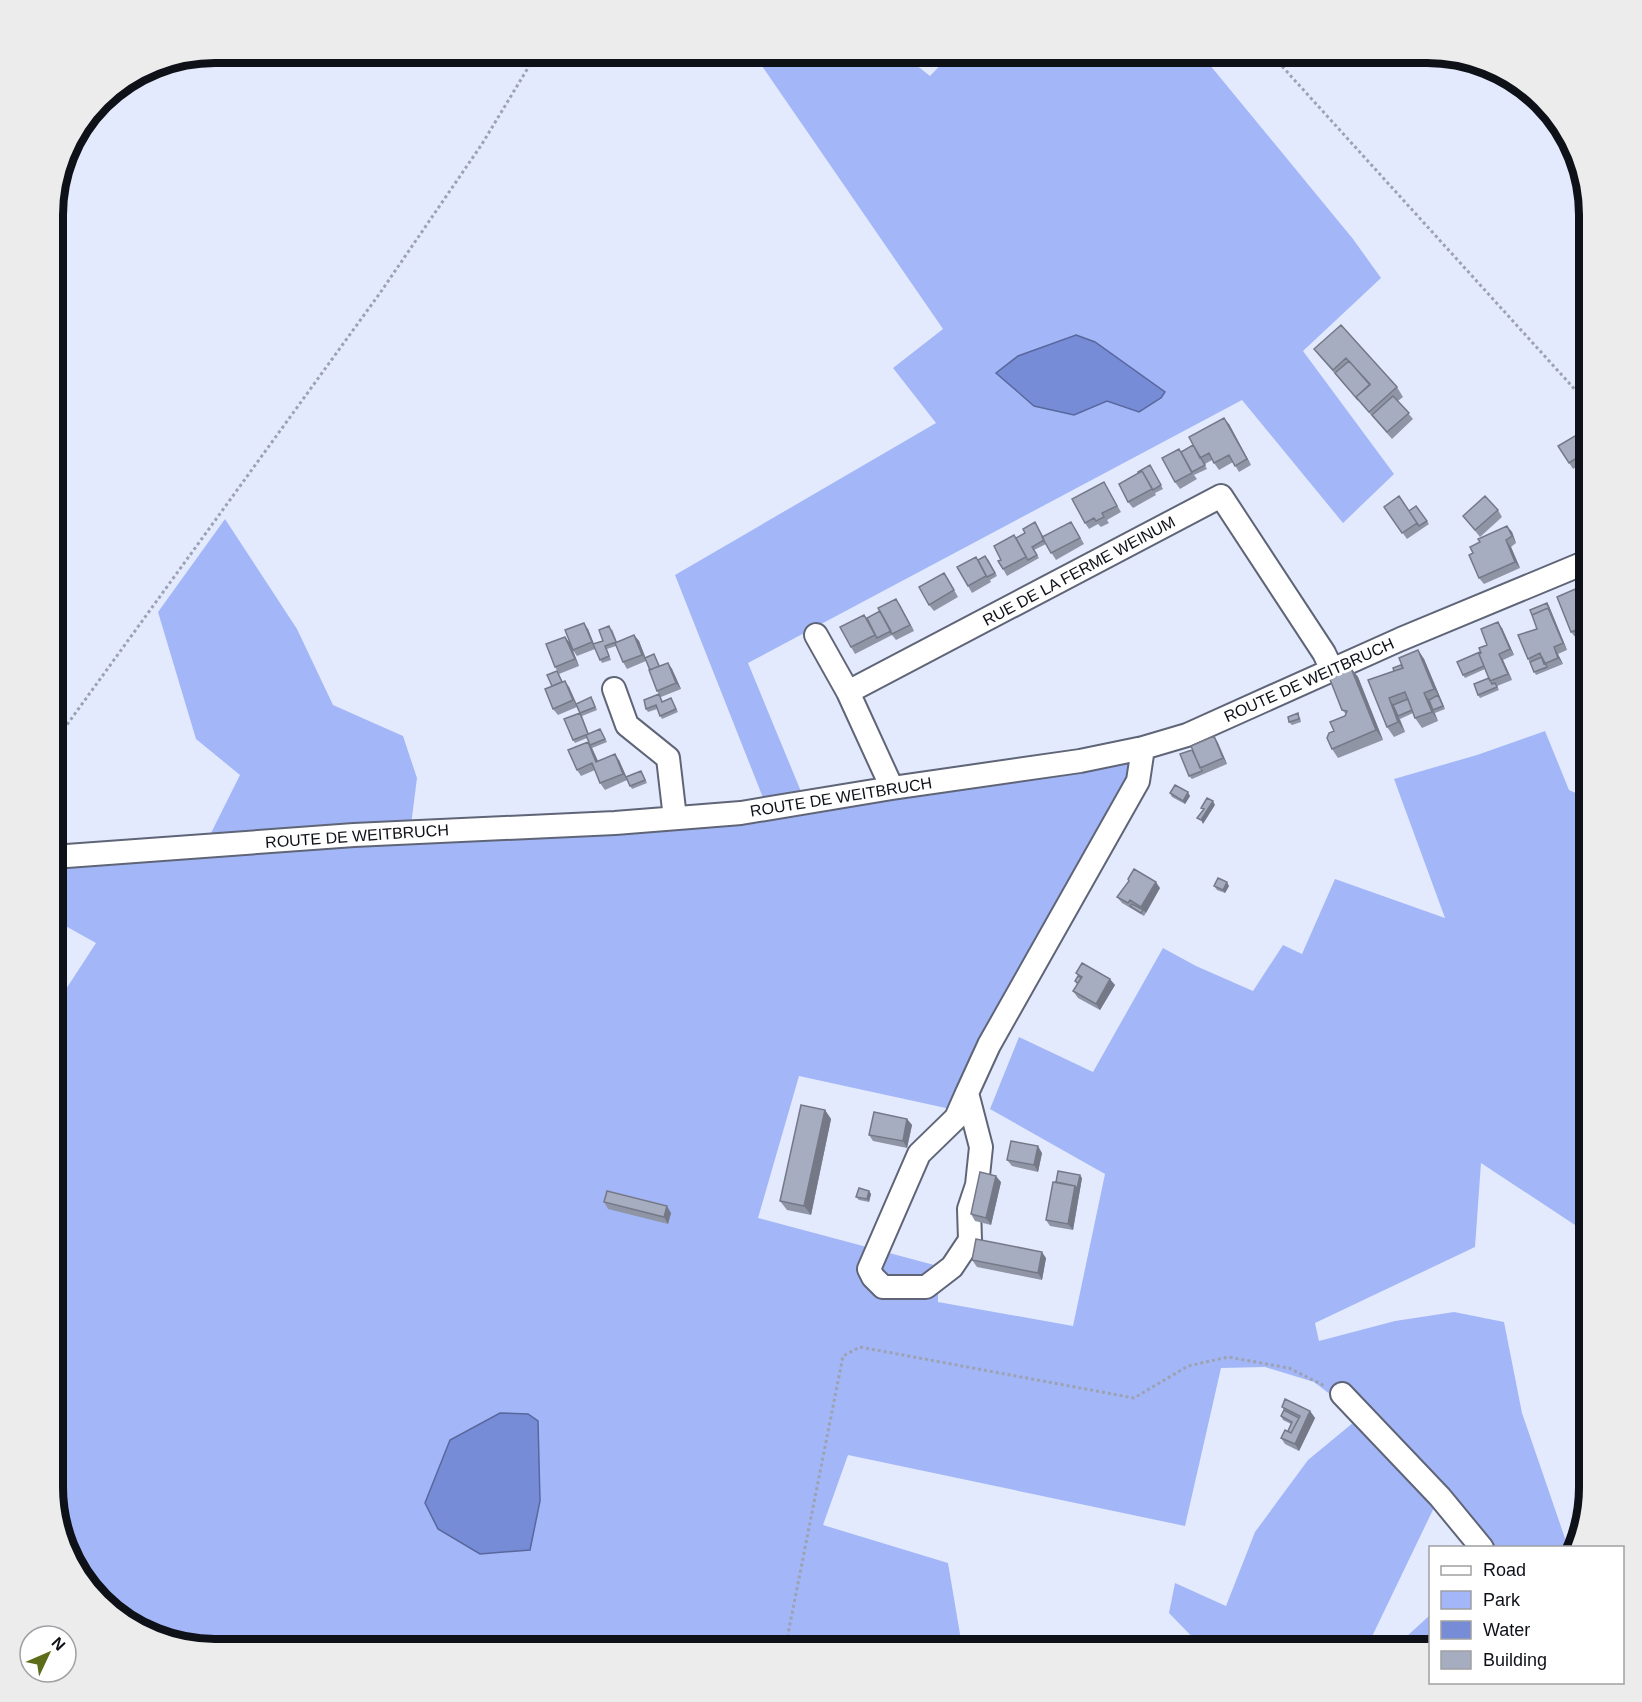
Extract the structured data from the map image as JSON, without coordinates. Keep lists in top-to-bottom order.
{
  "streets": {
    "street": ["RUE DE LA FERME WEINUM", "ROUTE DE WEITBRUCH"]
  },
  "crossings": [
    ["RUE DE LA FERME WEINUM", "ROUTE DE WEITBRUCH"]
  ],
  "legend": [
    "Road",
    "Park",
    "Water",
    "Building"
  ],
  "north": "top right"
}
